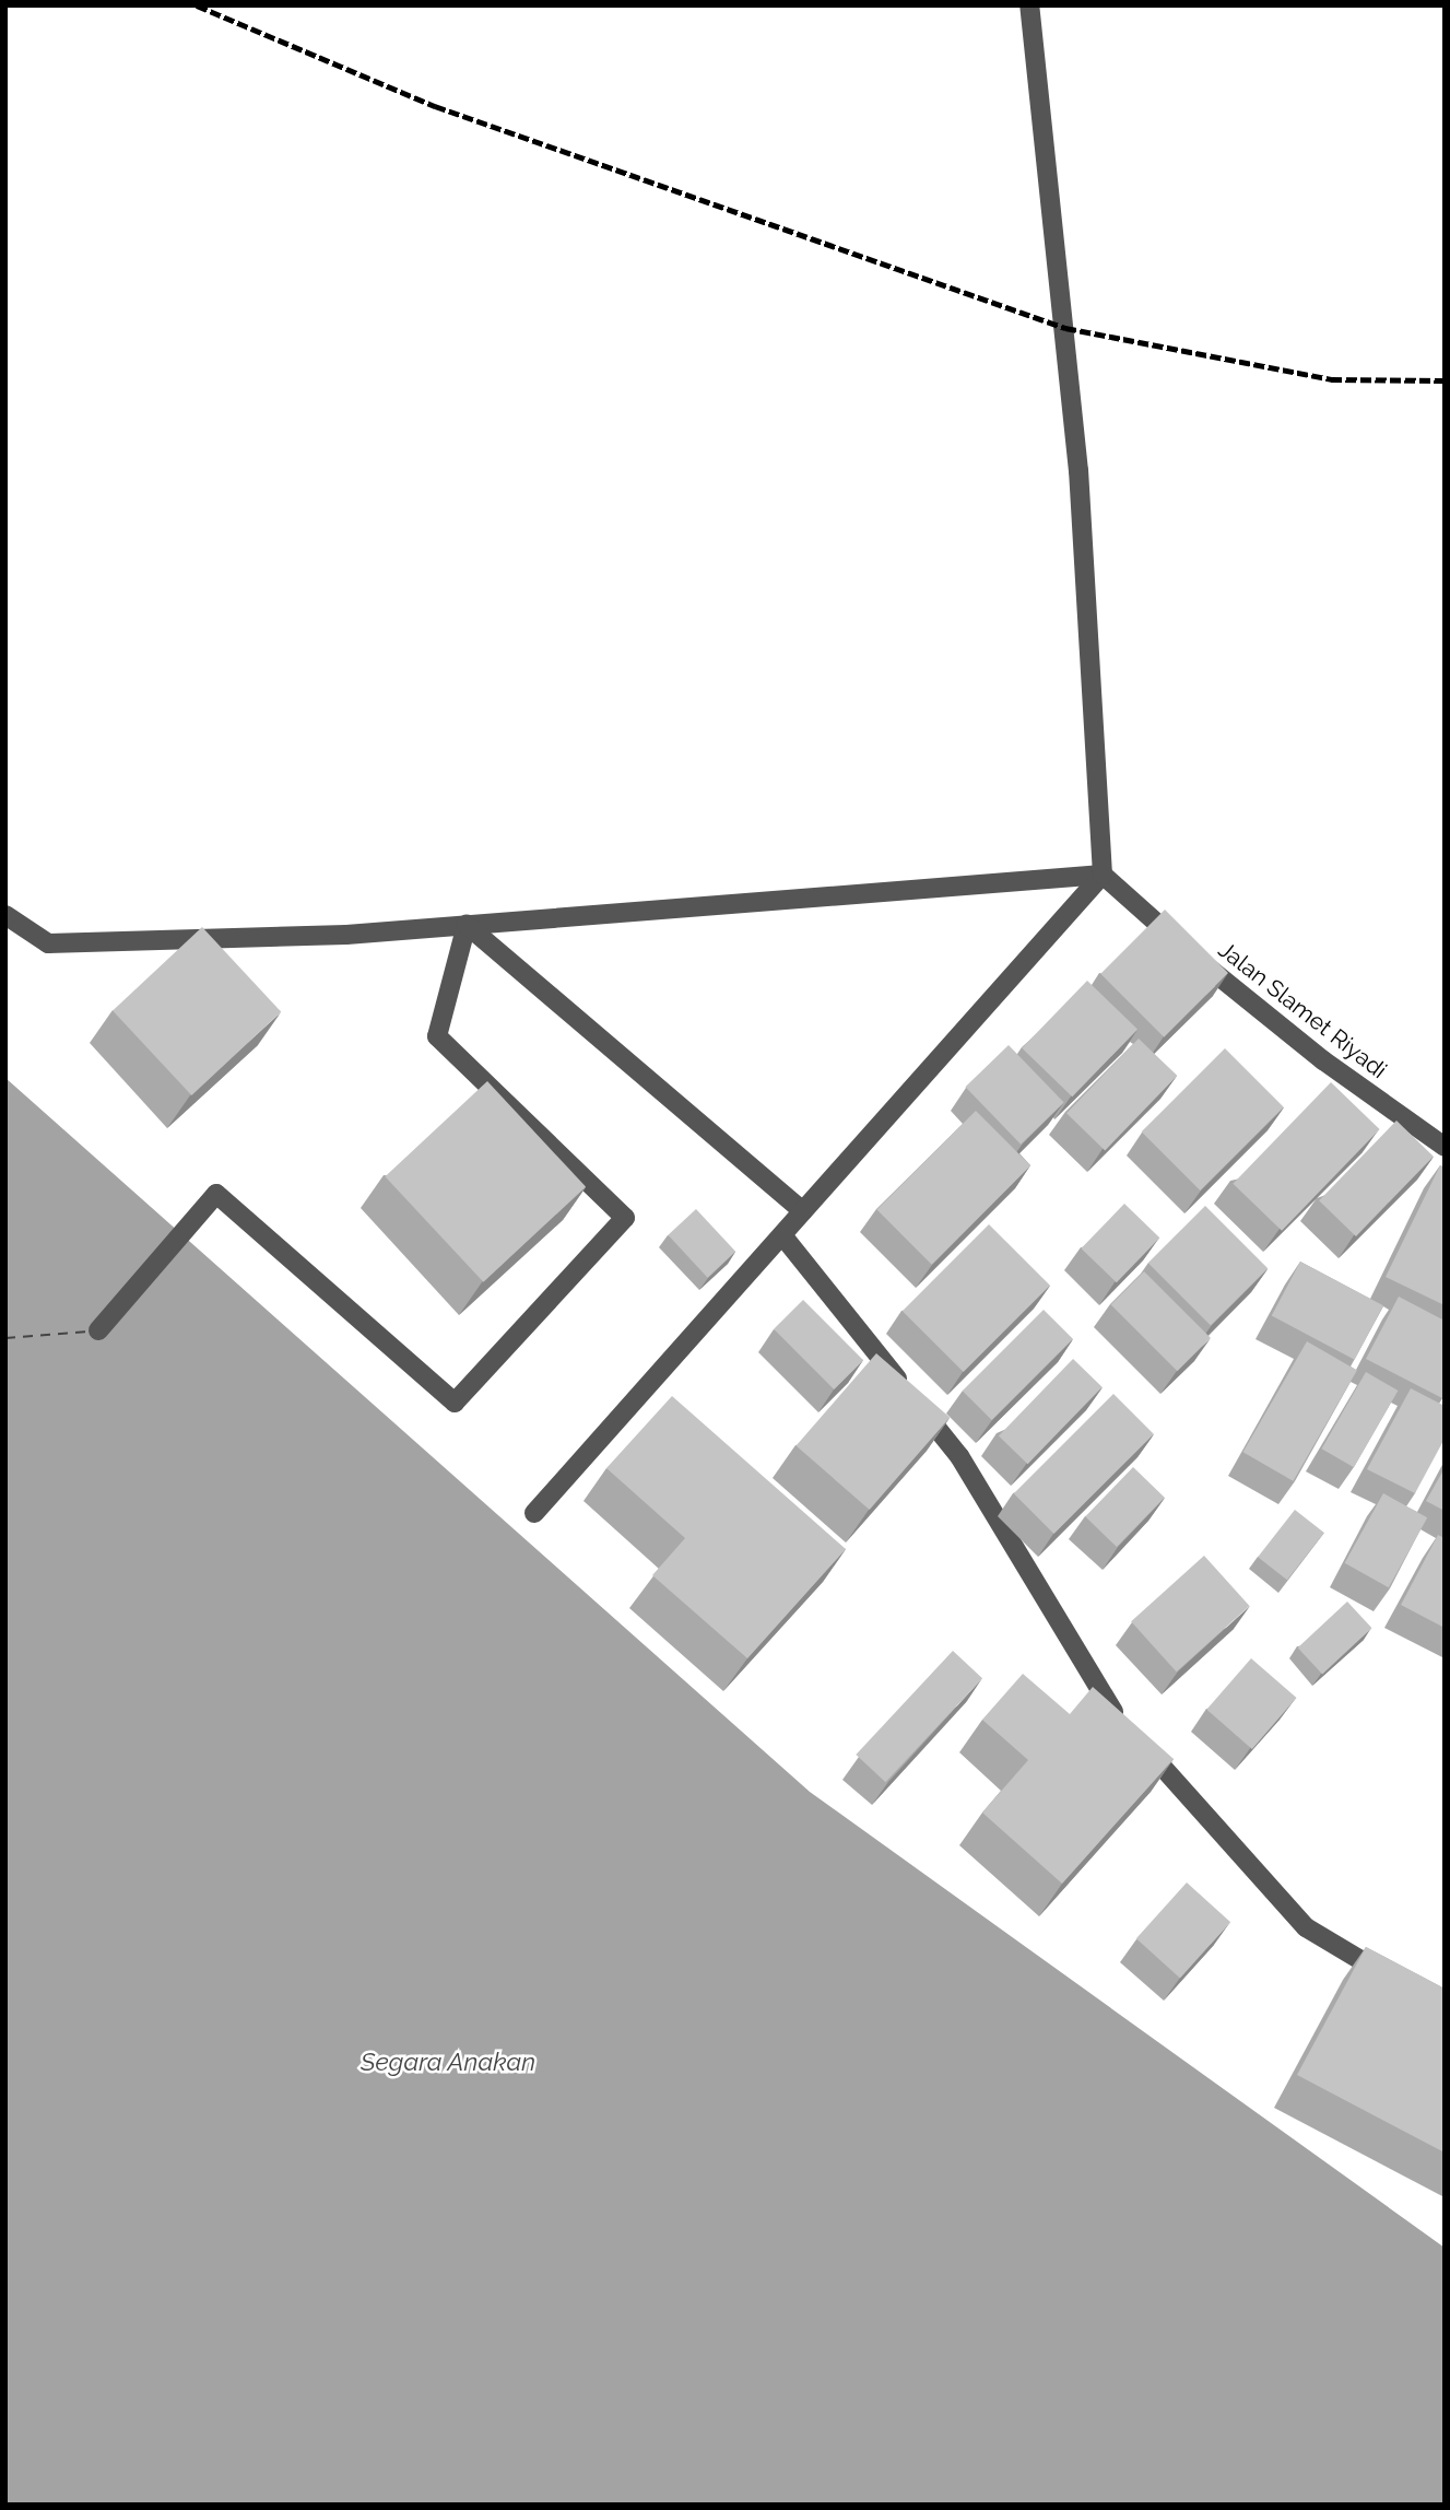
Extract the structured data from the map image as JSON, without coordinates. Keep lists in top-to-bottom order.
{
  "streets": {
    "street": ["Jalan Slamet Riyadi"]
  },
  "water": ["Segara Anakan"]
}
